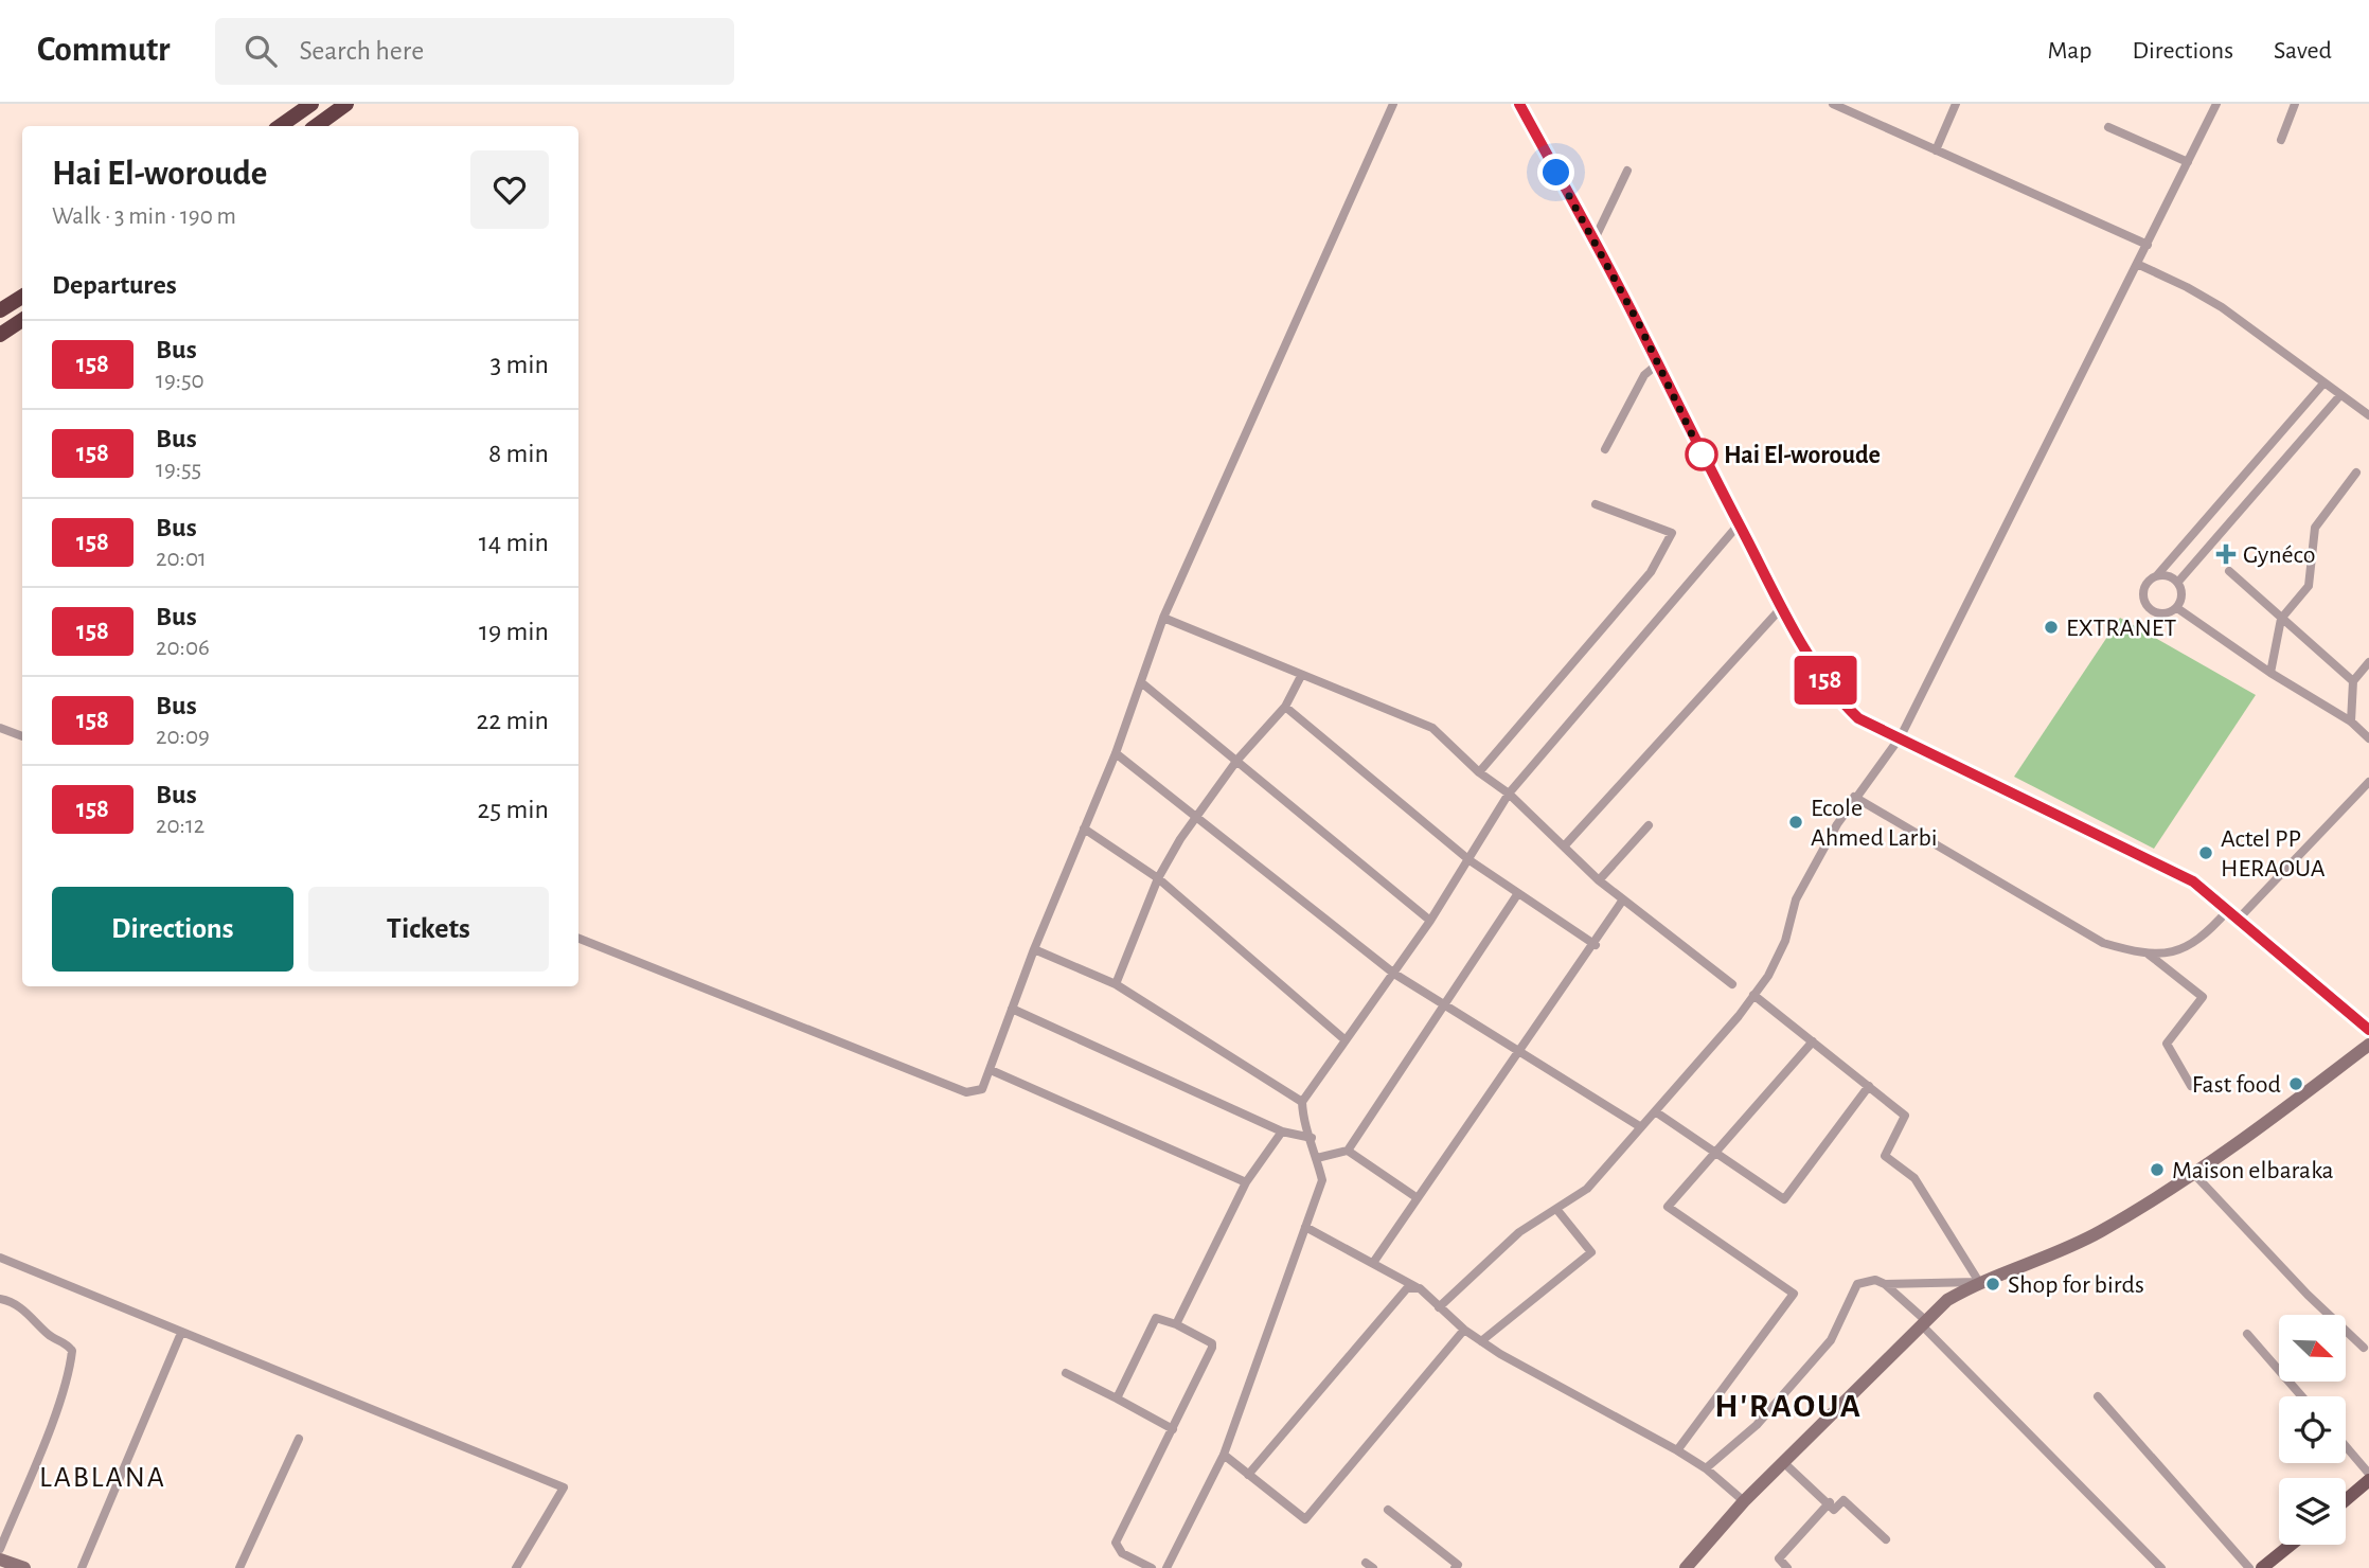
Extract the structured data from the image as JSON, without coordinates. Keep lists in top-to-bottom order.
{
  "districts": ["H'RAOUA", "LABLANA"],
  "places": {
    "other": [
      "Hai El-woroude",
      "EXTRANET",
      "Ecole Ahmed Larbi",
      "Actel PP HERAOUA",
      "Fast food",
      "Maison elbaraka",
      "Shop for birds"
    ],
    "health": ["Gynéco"]
  },
  "lines": ["bus line 158"],
  "north": "bottom right",
  "page": {
    "header": "Commutr",
    "search": "Search here",
    "nav": ["Map", "Directions", "Saved"],
    "on_map": "158",
    "heading": [
      ["Hai El-woroude", "Walk · 3 min · 190 m"],
      "Departures"
    ],
    "list": [
      {
        "mark": "158",
        "name": "Bus",
        "note": "19:50",
        "value": "3 min"
      },
      {
        "mark": "158",
        "name": "Bus",
        "note": "19:55",
        "value": "8 min"
      },
      {
        "mark": "158",
        "name": "Bus",
        "note": "20:01",
        "value": "14 min"
      },
      {
        "mark": "158",
        "name": "Bus",
        "note": "20:06",
        "value": "19 min"
      },
      {
        "mark": "158",
        "name": "Bus",
        "note": "20:09",
        "value": "22 min"
      },
      {
        "mark": "158",
        "name": "Bus",
        "note": "20:12",
        "value": "25 min"
      }
    ],
    "buttons": ["Directions", "Tickets"]
  }
}
